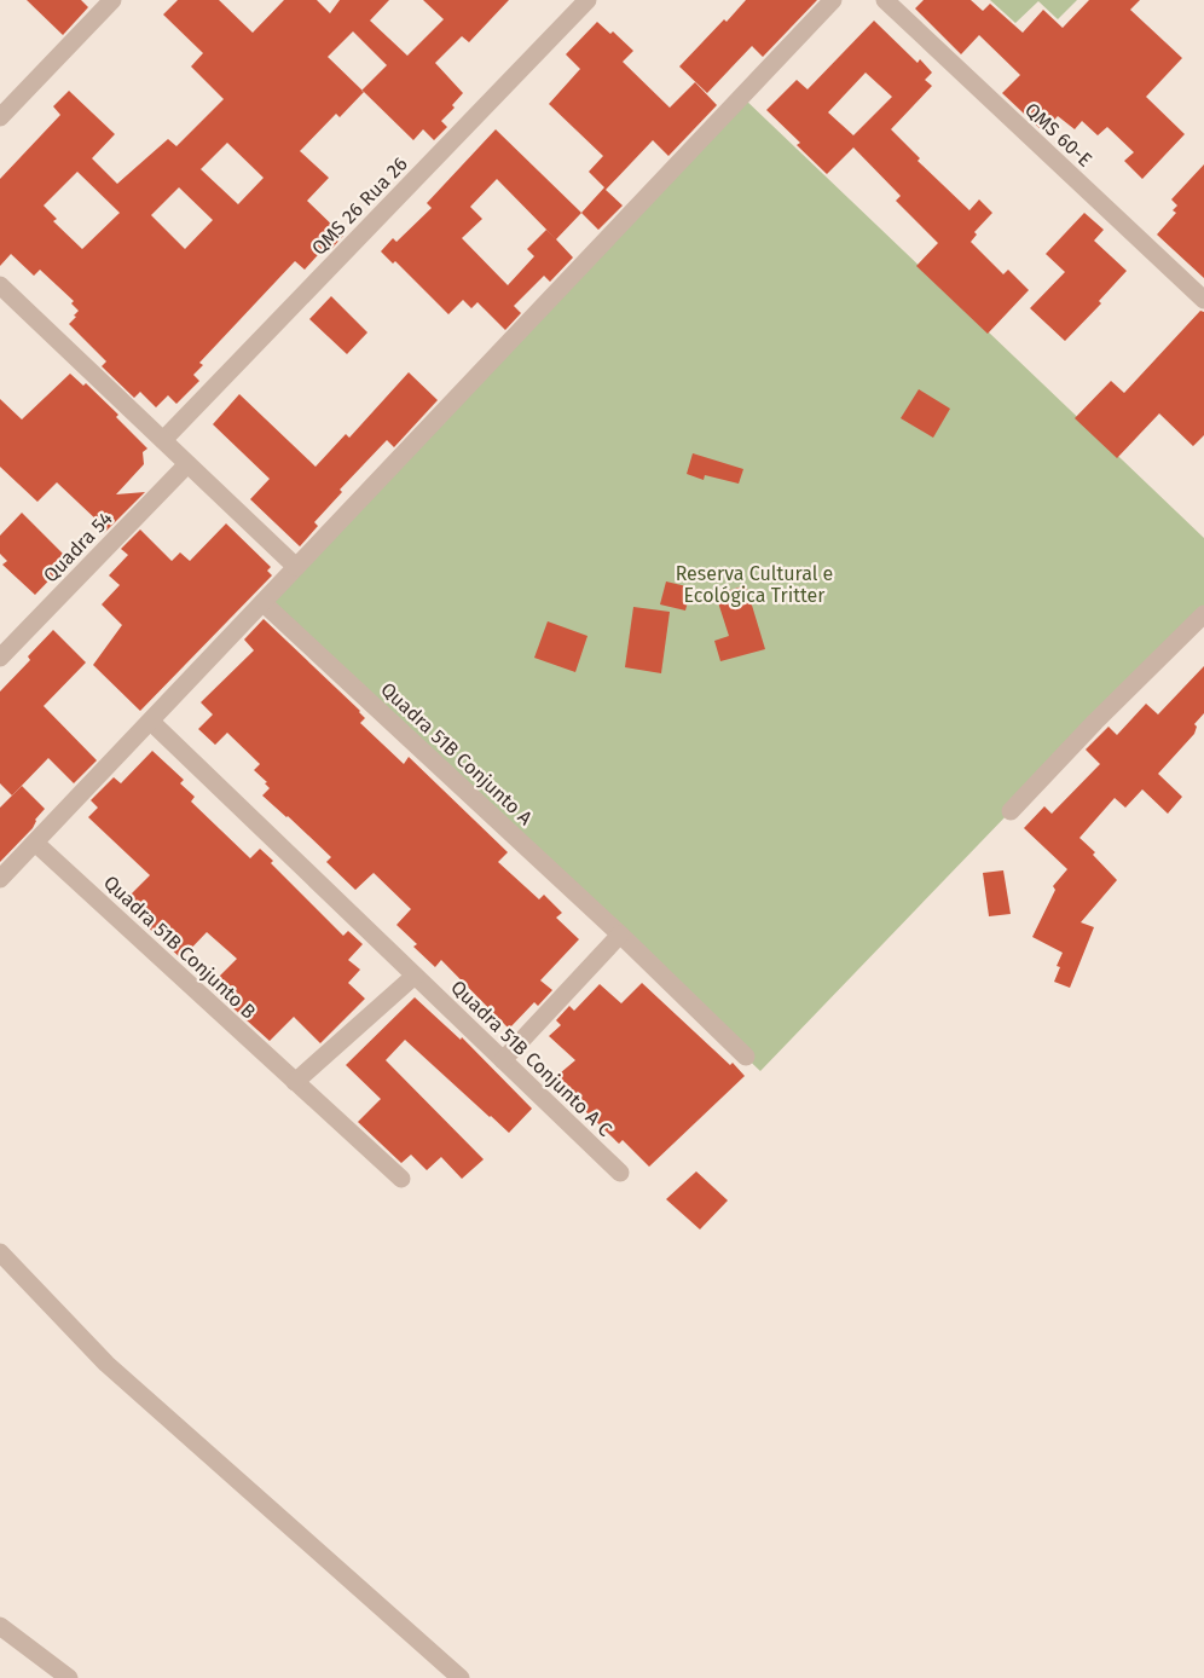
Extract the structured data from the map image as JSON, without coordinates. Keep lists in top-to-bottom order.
{
  "streets": {
    "street": [
      "QMS 60-E",
      "QMS 26 Rua 26",
      "Quadra 54",
      "Quadra 51B Conjunto A",
      "Quadra 51B Conjunto B",
      "Quadra 51B Conjunto A C"
    ]
  },
  "parks": ["Reserva Cultural e Ecológica Tritter"]
}
